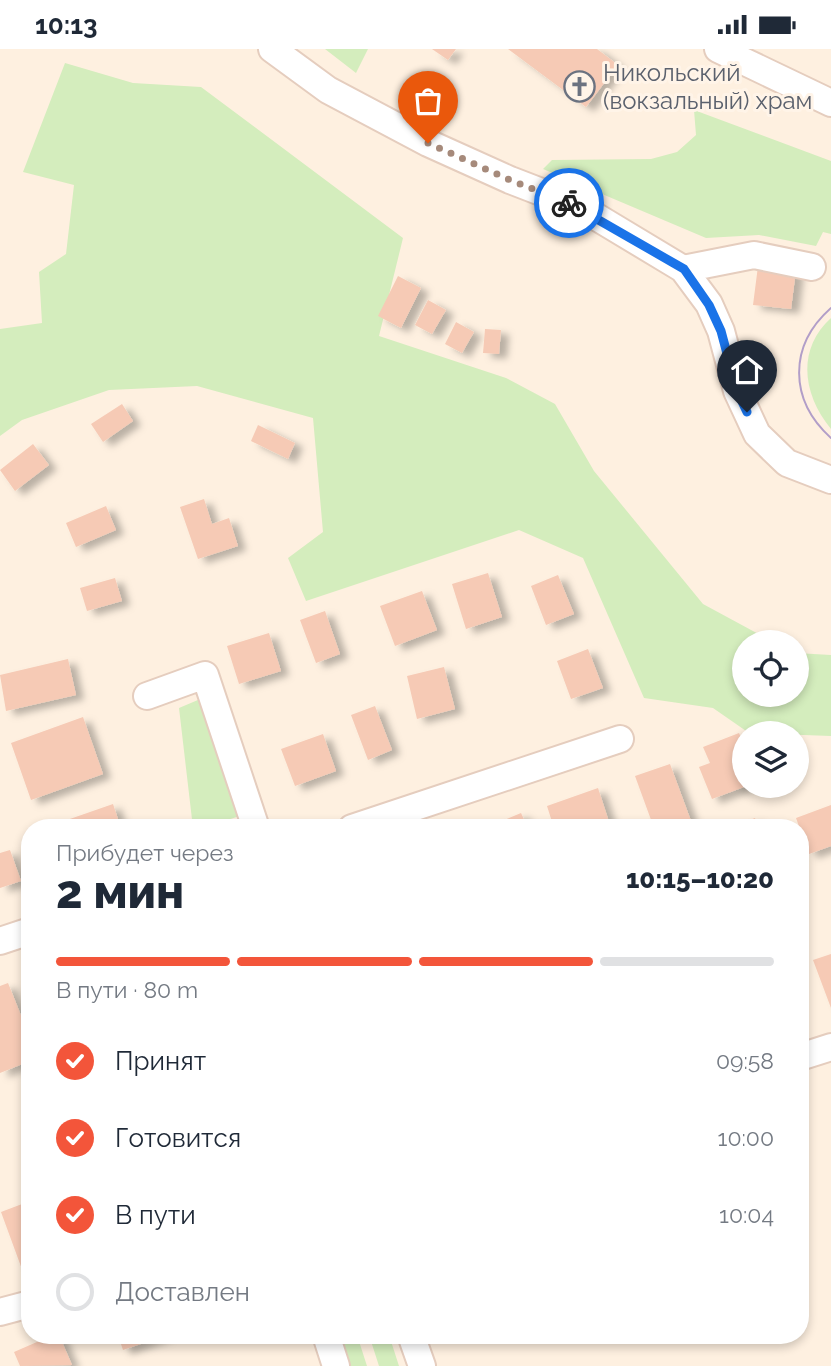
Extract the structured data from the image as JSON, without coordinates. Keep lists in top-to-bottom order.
{
  "places": {
    "church": ["Никольский (вокзальный) храм"]
  },
  "page": {
    "status": "10:13",
    "heading": ["2 мин", "Прибудет через", "10:15–10:20"],
    "bar": "В пути · 80 m",
    "list": [
      ["Принят", "09:58"],
      ["Готовится", "10:00"],
      ["В пути", "10:04"],
      "Доставлен"
    ]
  }
}
